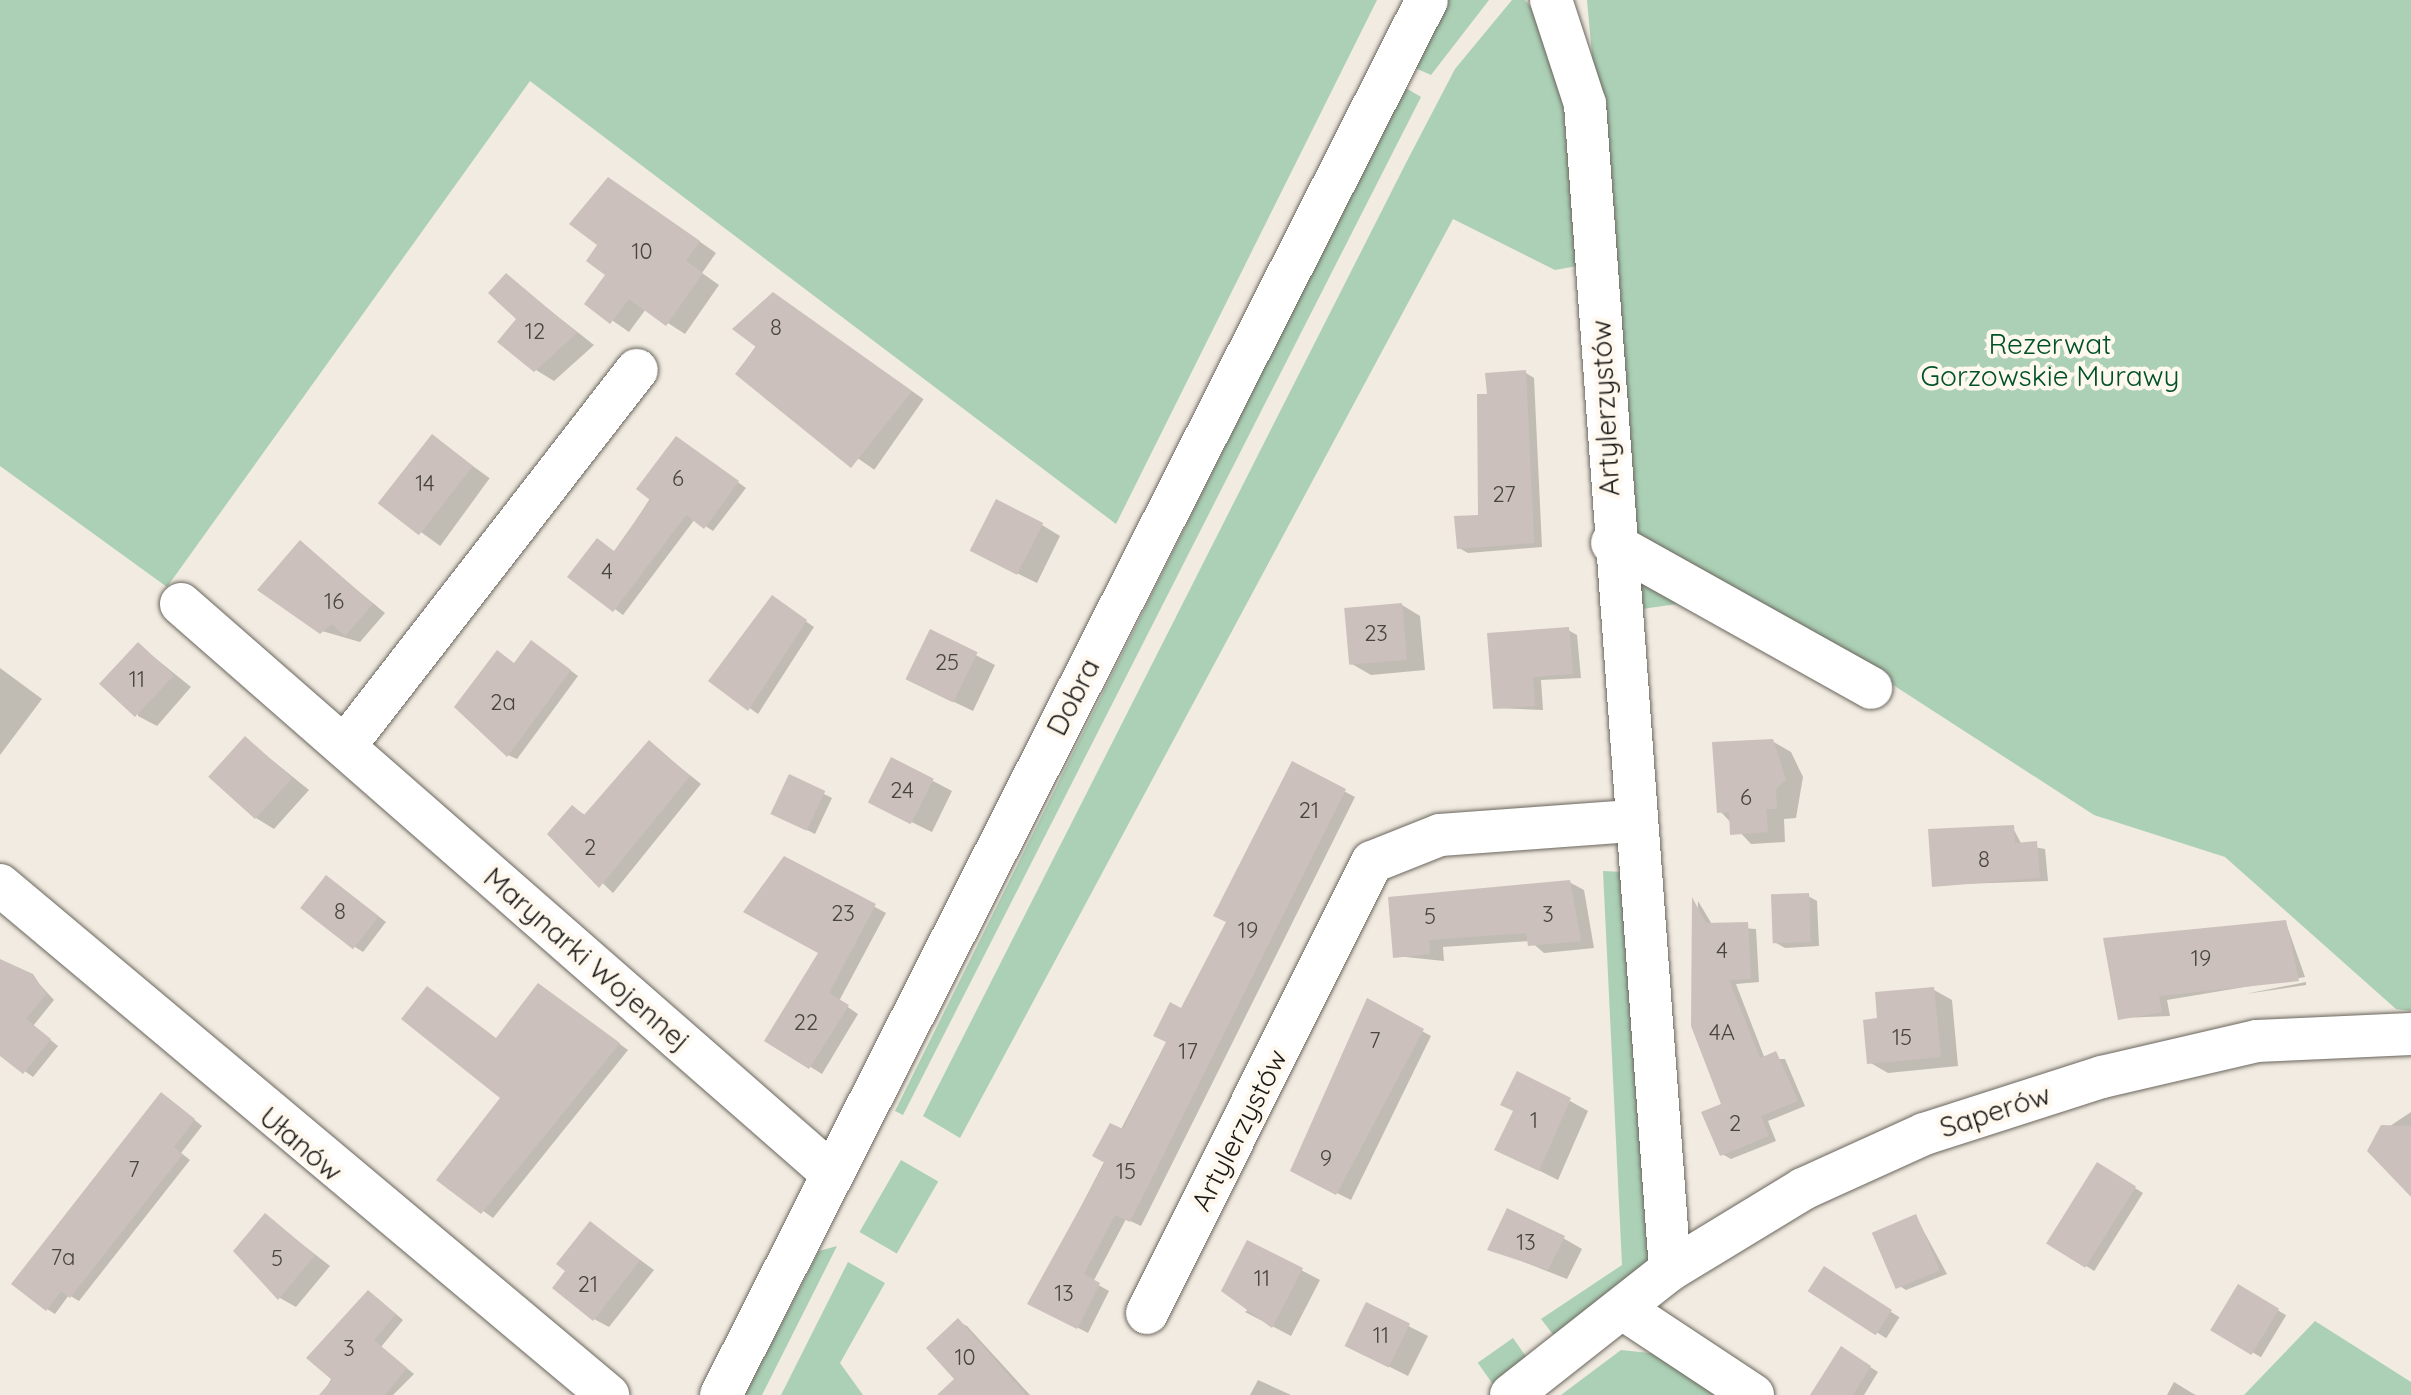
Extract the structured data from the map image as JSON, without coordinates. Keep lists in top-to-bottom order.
{
  "streets": {
    "street": [
      "Artylerzystów",
      "Dobra",
      "Marynarki Wojennej",
      "Saperów",
      "Ułanów"
    ]
  },
  "crossings": [
    ["Artylerzystów", "Saperów"],
    ["Dobra", "Marynarki Wojennej"]
  ],
  "parks": ["Rezerwat Gorzowskie Murawy"],
  "house_numbers": [
    "10",
    "8",
    "12",
    "6",
    "14",
    "27",
    "4",
    "16",
    "23",
    "25",
    "11",
    "2a",
    "24",
    "6",
    "21",
    "2",
    "8",
    "8",
    "23",
    "3",
    "5",
    "19",
    "4",
    "19",
    "22",
    "4A",
    "15",
    "7",
    "17",
    "1",
    "2",
    "9",
    "7",
    "15",
    "13",
    "7a",
    "5",
    "11",
    "21",
    "13",
    "11",
    "3",
    "10"
  ]
}
